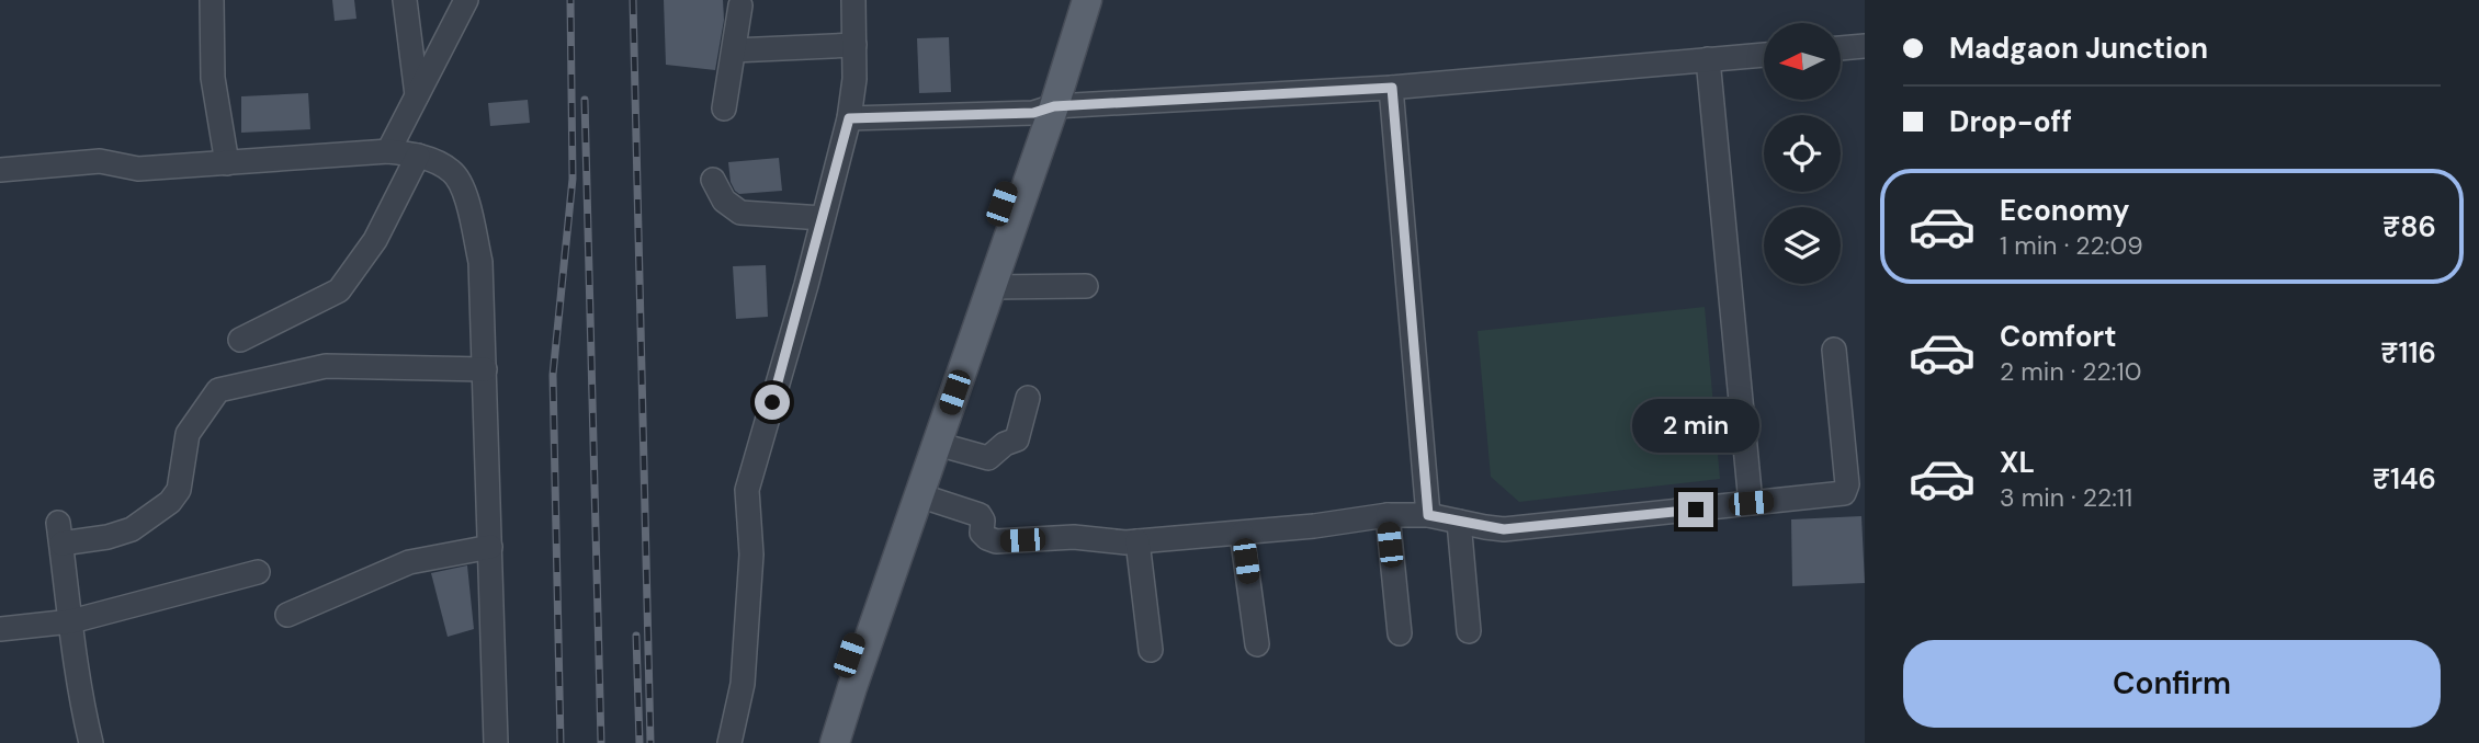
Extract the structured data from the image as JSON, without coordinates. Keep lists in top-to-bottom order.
{
  "north": "left",
  "page": {
    "banner": ["Madgaon Junction", "Drop-off"],
    "list": [
      {
        "name": "Economy",
        "note": "1 min · 22:09",
        "value": "₹86"
      },
      {
        "name": "Comfort",
        "note": "2 min · 22:10",
        "value": "₹116"
      },
      {
        "name": "XL",
        "note": "3 min · 22:11",
        "value": "₹146"
      }
    ],
    "bubble": "2 min",
    "buttons": "Confirm"
  }
}
